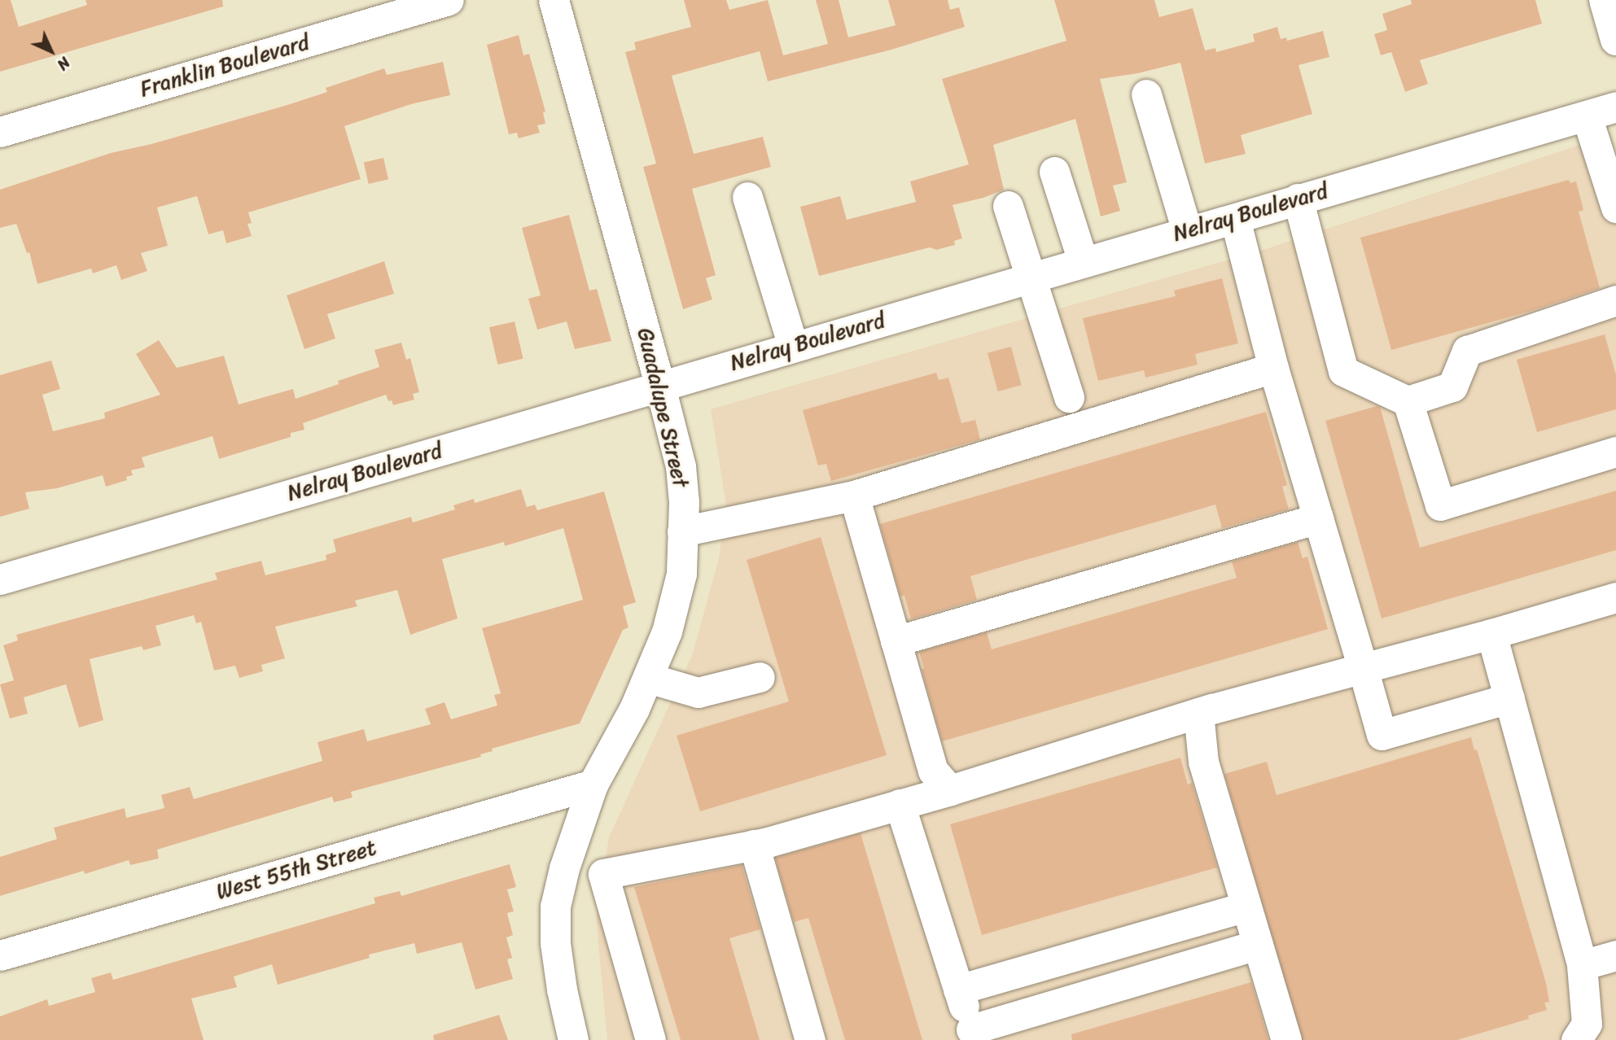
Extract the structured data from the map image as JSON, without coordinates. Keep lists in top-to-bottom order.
{
  "streets": {
    "street": [
      "Franklin Boulevard",
      "Nelray Boulevard",
      "Guadalupe Street",
      "West 55th Street"
    ]
  },
  "crossings": [
    ["Nelray Boulevard", "Guadalupe Street"],
    ["Guadalupe Street", "West 55th Street"]
  ],
  "north": "bottom right"
}
